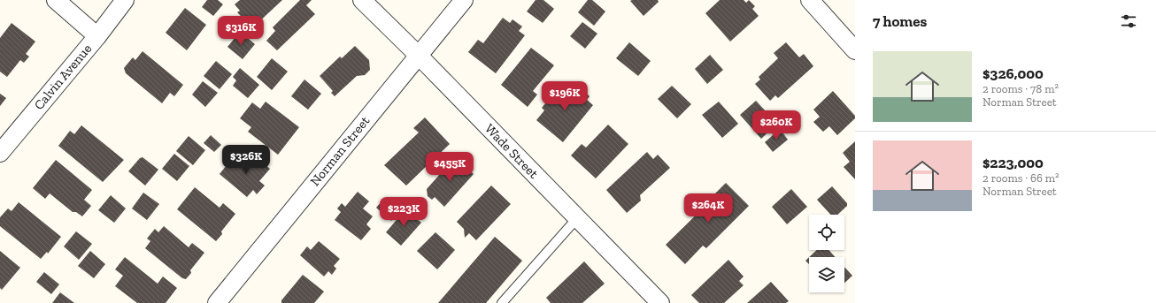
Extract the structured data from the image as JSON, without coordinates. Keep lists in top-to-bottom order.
{
  "streets": {
    "street": ["Calvin Avenue", "Norman Street", "Wade Street"]
  },
  "crossings": [
    ["Norman Street", "Wade Street"]
  ],
  "page": {
    "heading": "7 homes",
    "price": [
      "$316K",
      "$196K",
      "$260K",
      "$326K",
      "$455K",
      "$264K",
      "$223K"
    ],
    "list": [
      {
        "name": "$326,000",
        "note": "2 rooms · 78 m² · Norman Street"
      },
      {
        "name": "$223,000",
        "note": "2 rooms · 66 m² · Norman Street"
      }
    ]
  }
}
